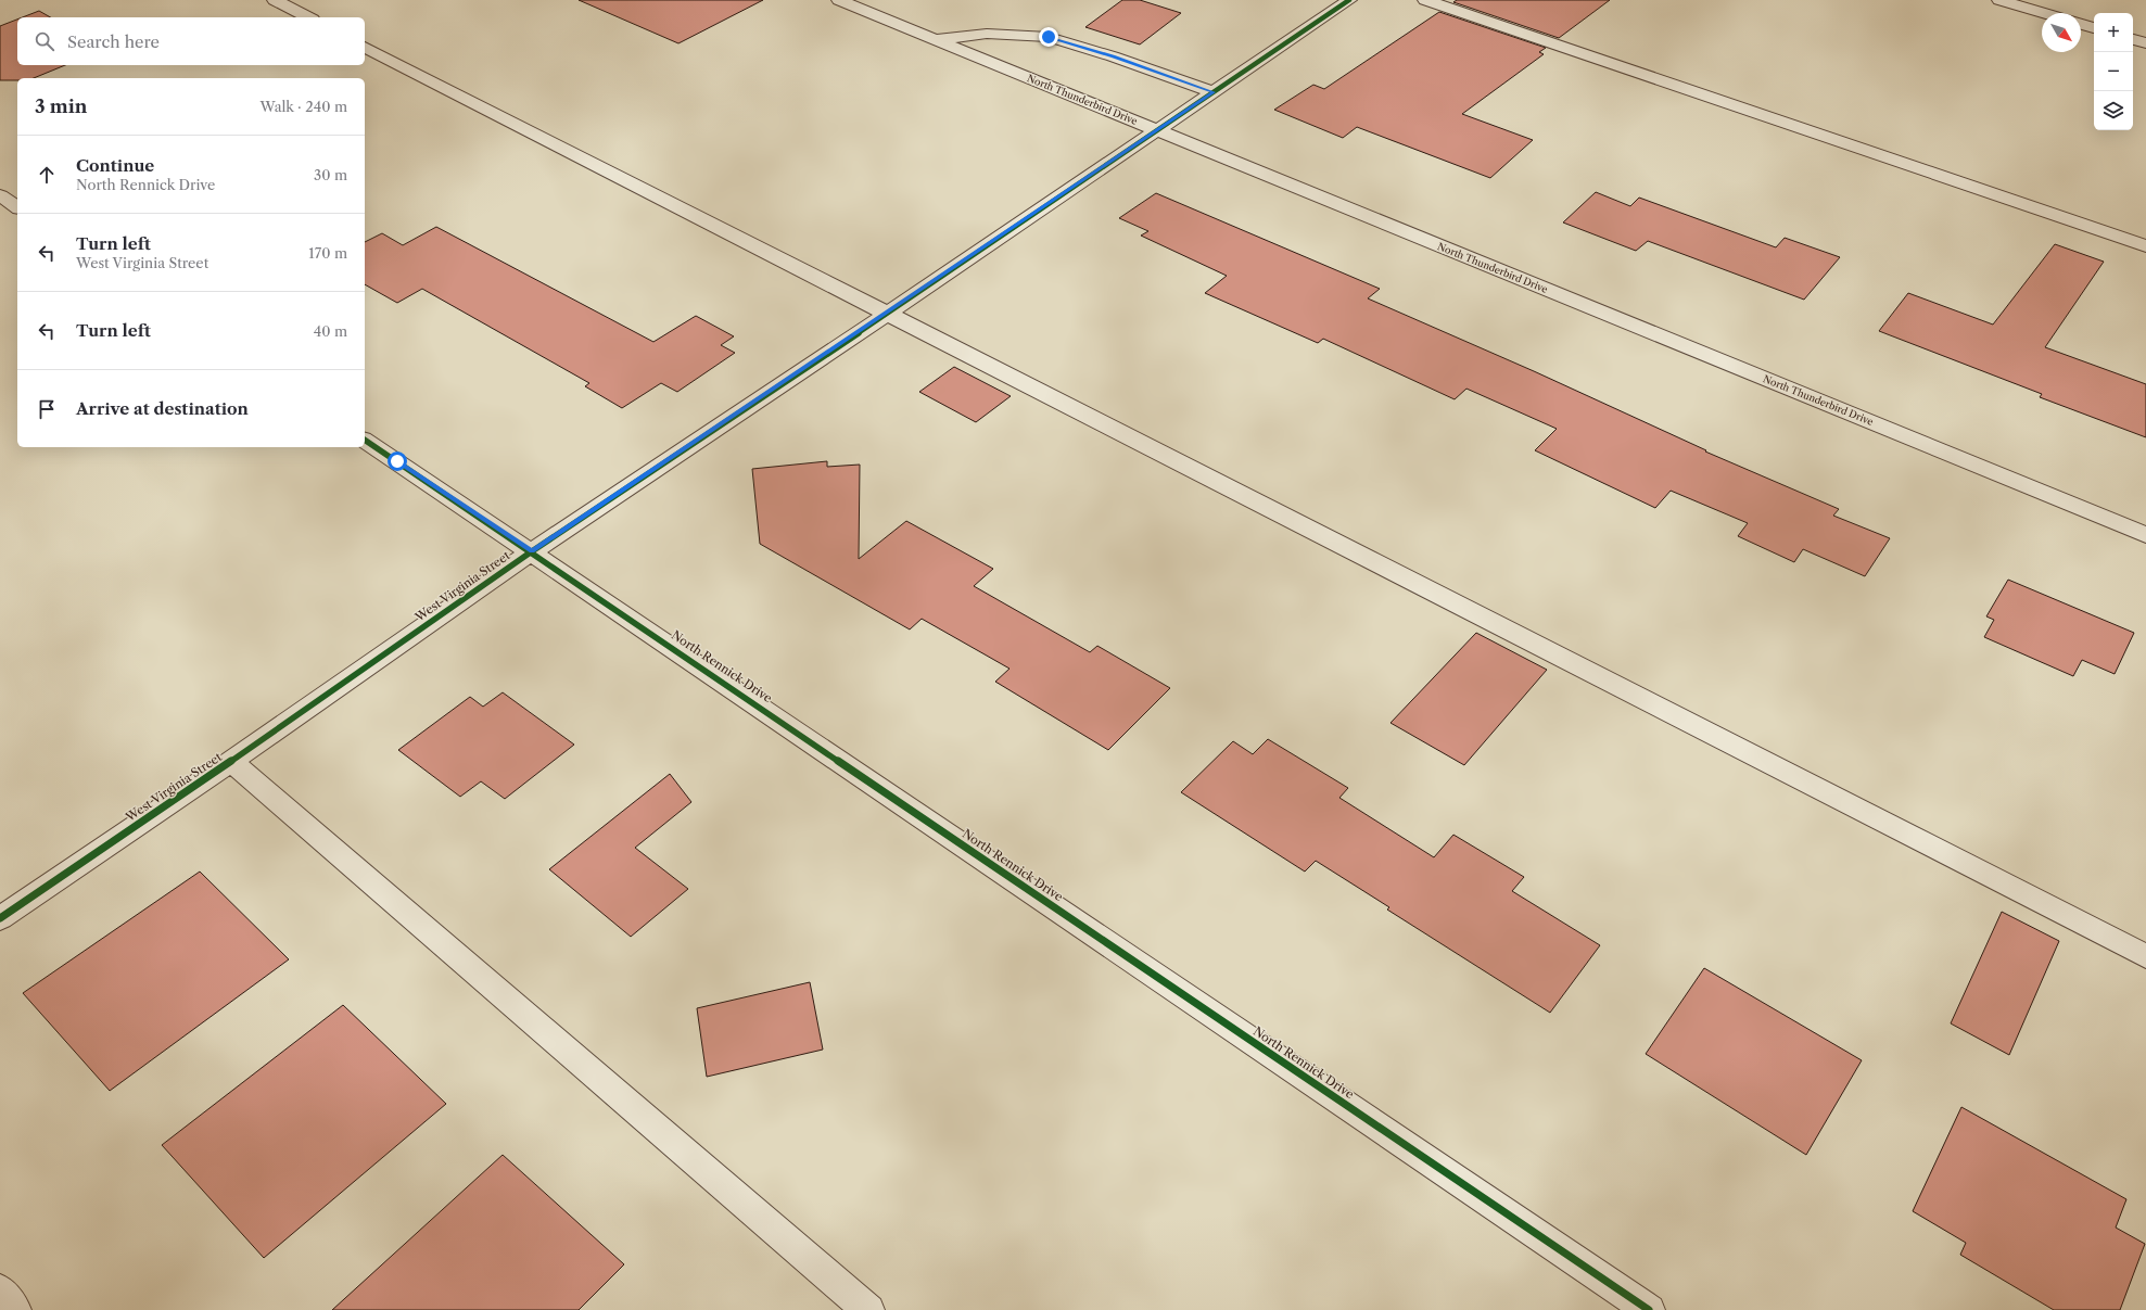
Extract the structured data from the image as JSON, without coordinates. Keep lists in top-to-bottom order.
{
  "streets": {
    "street": ["North Thunderbird Drive", "West Virginia Street", "North Rennick Drive"]
  },
  "crossings": [
    ["North Thunderbird Drive", "West Virginia Street"],
    ["West Virginia Street", "North Rennick Drive"]
  ],
  "north": "bottom right",
  "page": {
    "map_buttons": ["+", "−"],
    "search": "Search here",
    "heading": ["3 min", "Walk · 240 m"],
    "list": [
      ["Continue", "North Rennick Drive", "30 m"],
      ["Turn left", "West Virginia Street", "170 m"],
      ["Turn left", "40 m"],
      "Arrive at destination"
    ]
  }
}
